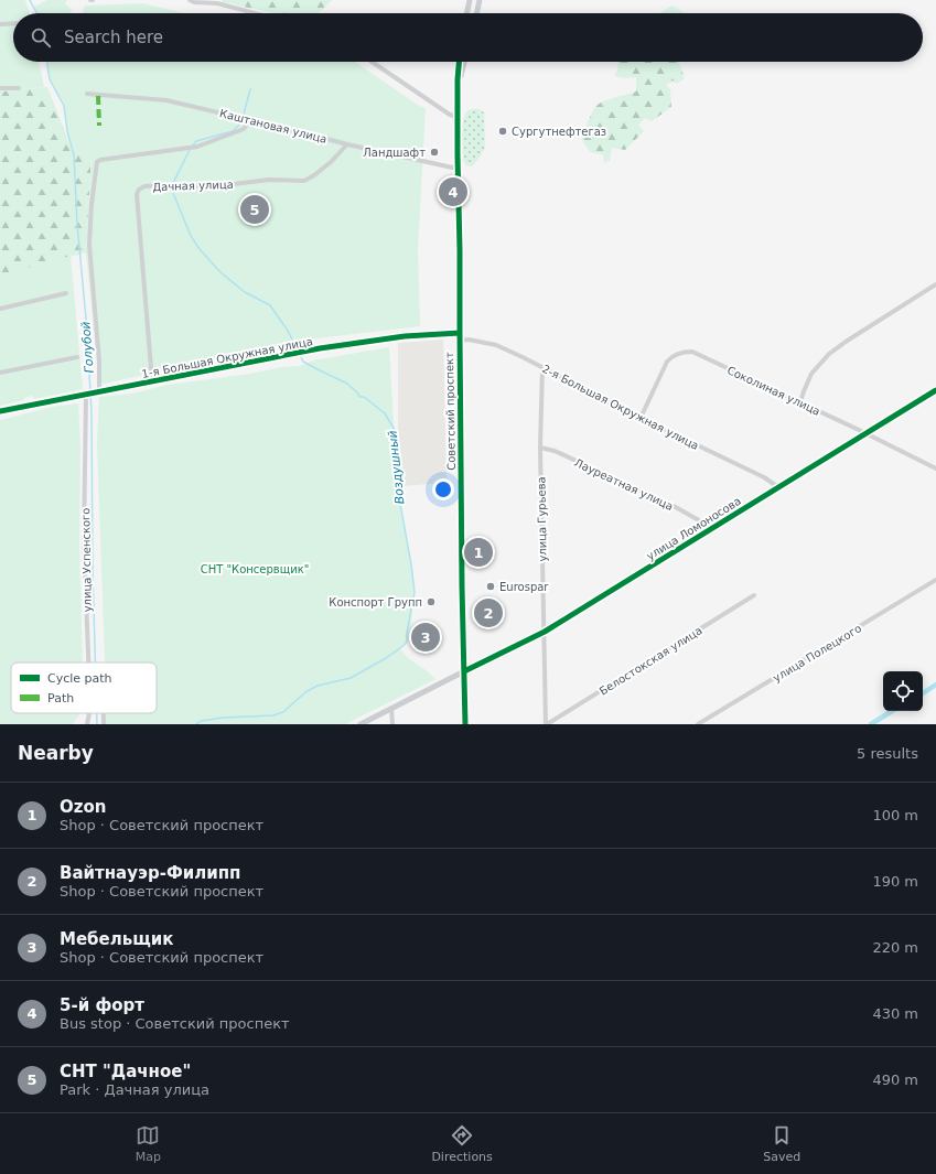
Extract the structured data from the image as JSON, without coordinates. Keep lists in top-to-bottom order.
{
  "streets": {
    "main road": ["Советский проспект", "улица Ломоносова"],
    "street": [
      "Каштановая улица",
      "Дачная улица",
      "1-я Большая Окружная улица",
      "Соколиная улица",
      "2-я Большая Окружная улица",
      "Лауреатная улица",
      "улица Гурьева",
      "улица Успенского",
      "улица Полецкого",
      "Белостокская улица"
    ]
  },
  "crossings": [
    ["Каштановая улица", "Дачная улица"],
    ["Каштановая улица", "Советский проспект"],
    ["Дачная улица", "1-я Большая Окружная улица"],
    ["1-я Большая Окружная улица", "Советский проспект"],
    ["1-я Большая Окружная улица", "улица Успенского"],
    ["Соколиная улица", "2-я Большая Окружная улица"],
    ["Соколиная улица", "улица Ломоносова"],
    ["2-я Большая Окружная улица", "Советский проспект"],
    ["2-я Большая Окружная улица", "улица Гурьева"],
    ["2-я Большая Окружная улица", "улица Ломоносова"],
    ["Советский проспект", "улица Ломоносова"],
    ["Лауреатная улица", "улица Гурьева"],
    ["улица Гурьева", "улица Ломоносова"],
    ["улица Гурьева", "Белостокская улица"]
  ],
  "water": ["Голубой", "Воздушный"],
  "parks": ["СНТ \"Консервщик\""],
  "places": [
    "Сургутнефтегаз",
    "Ландшафт",
    "Eurospar",
    "Конспорт Групп"
  ],
  "legend": ["Cycle path", "Path"],
  "page": {
    "search": "Search here",
    "pins": [
      "4",
      "5",
      "1",
      "2",
      "3"
    ],
    "heading": ["Nearby", "5 results"],
    "list": [
      {
        "mark": "1",
        "name": "Ozon",
        "note": "Shop · Советский проспект",
        "value": "100 m"
      },
      {
        "mark": "2",
        "name": "Вайтнауэр-Филипп",
        "note": "Shop · Советский проспект",
        "value": "190 m"
      },
      {
        "mark": "3",
        "name": "Мебельщик",
        "note": "Shop · Советский проспект",
        "value": "220 m"
      },
      {
        "mark": "4",
        "name": "5-й форт",
        "note": "Bus stop · Советский проспект",
        "value": "430 m"
      },
      {
        "mark": "5",
        "name": "СНТ \"Дачное\"",
        "note": "Park · Дачная улица",
        "value": "490 m"
      }
    ],
    "nav": ["Map", "Directions", "Saved"]
  }
}
